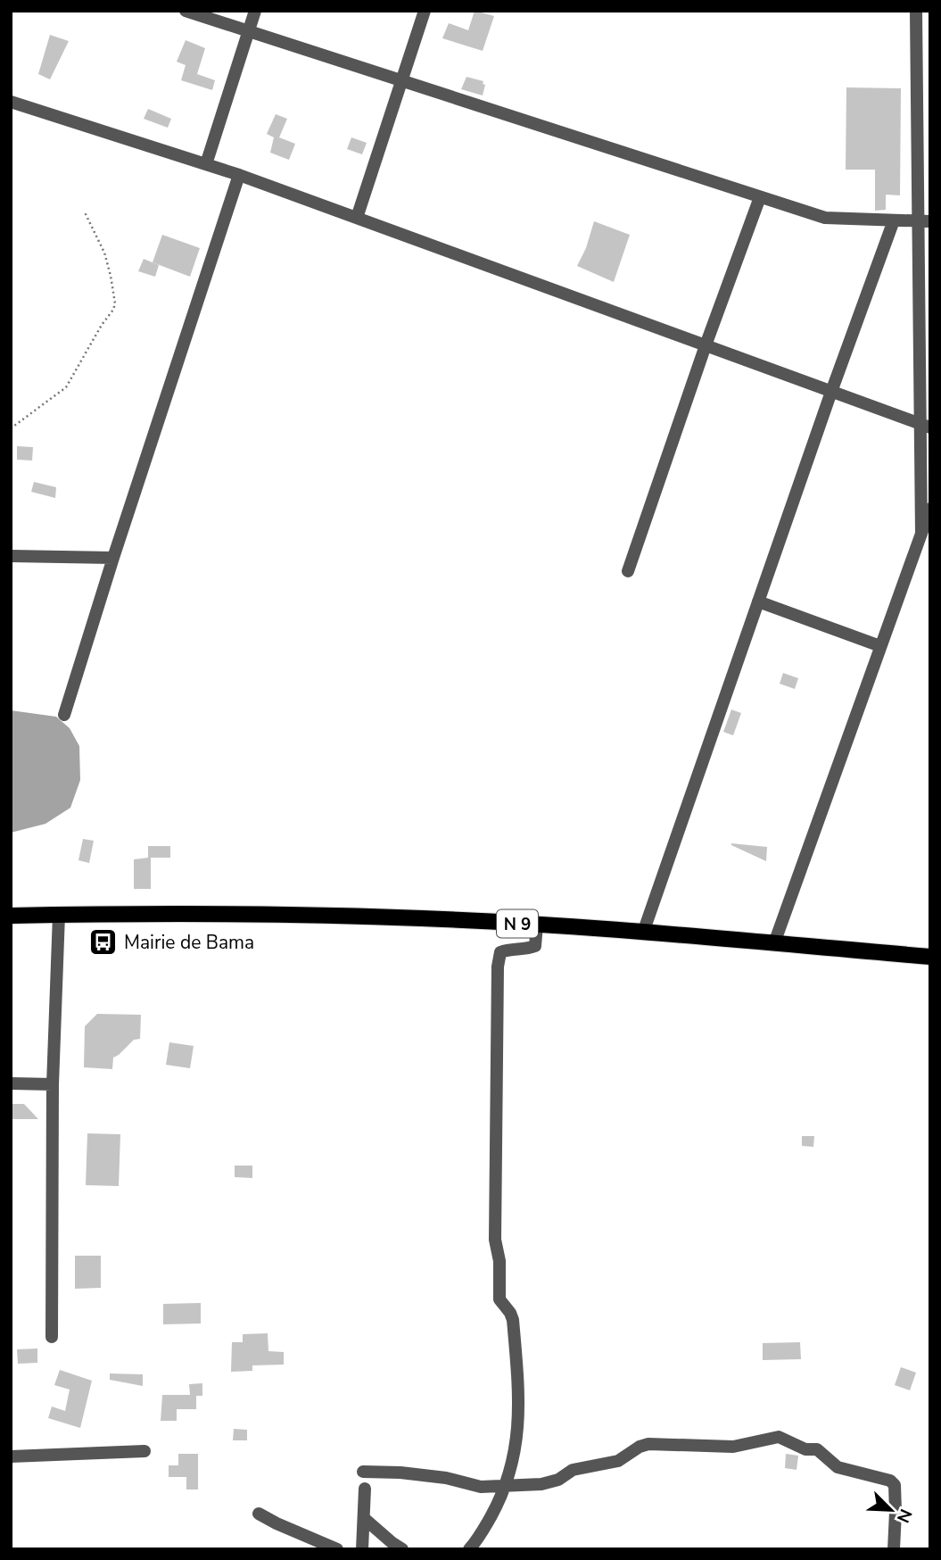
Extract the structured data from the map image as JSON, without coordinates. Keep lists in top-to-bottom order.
{
  "streets": {
    "main road": ["N 9"]
  },
  "places": {
    "bus stop": ["Mairie de Bama"]
  },
  "north": "bottom right"
}
